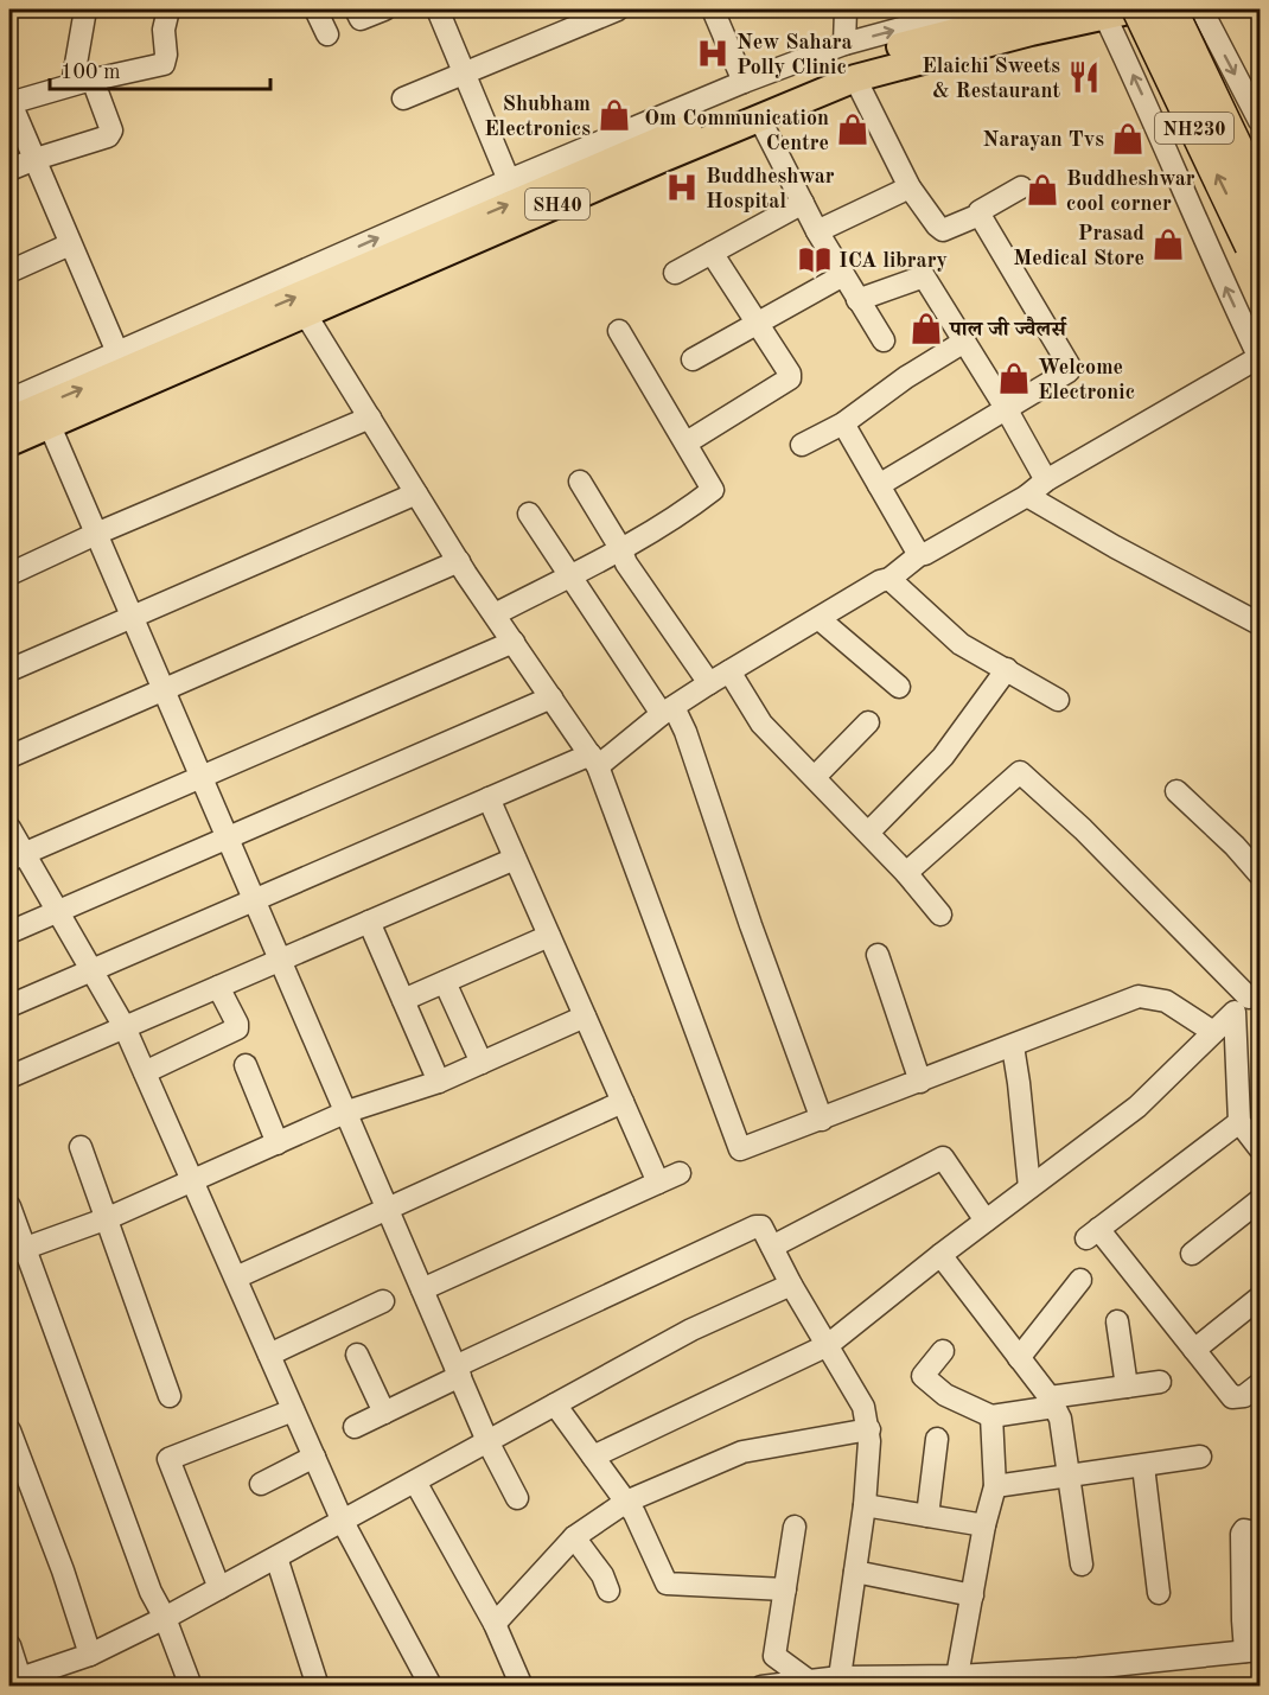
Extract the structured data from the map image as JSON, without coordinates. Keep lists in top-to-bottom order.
{
  "streets": {
    "highway": ["NH230"],
    "main road": ["SH40"]
  },
  "crossings": [
    ["NH230", "SH40"]
  ],
  "places": {
    "hospital": ["New Sahara Polly Clinic", "Buddheshwar Hospital"],
    "restaurant": ["Elaichi Sweets & Restaurant"],
    "shop": [
      "Shubham Electronics",
      "Om Communication Centre",
      "Narayan Tvs",
      "Buddheshwar cool corner",
      "Prasad Medical Store",
      "पाल जी ज्वैलर्स",
      "Welcome Electronic"
    ],
    "library": ["ICA library"]
  },
  "scale_bar": "100 m"
}
